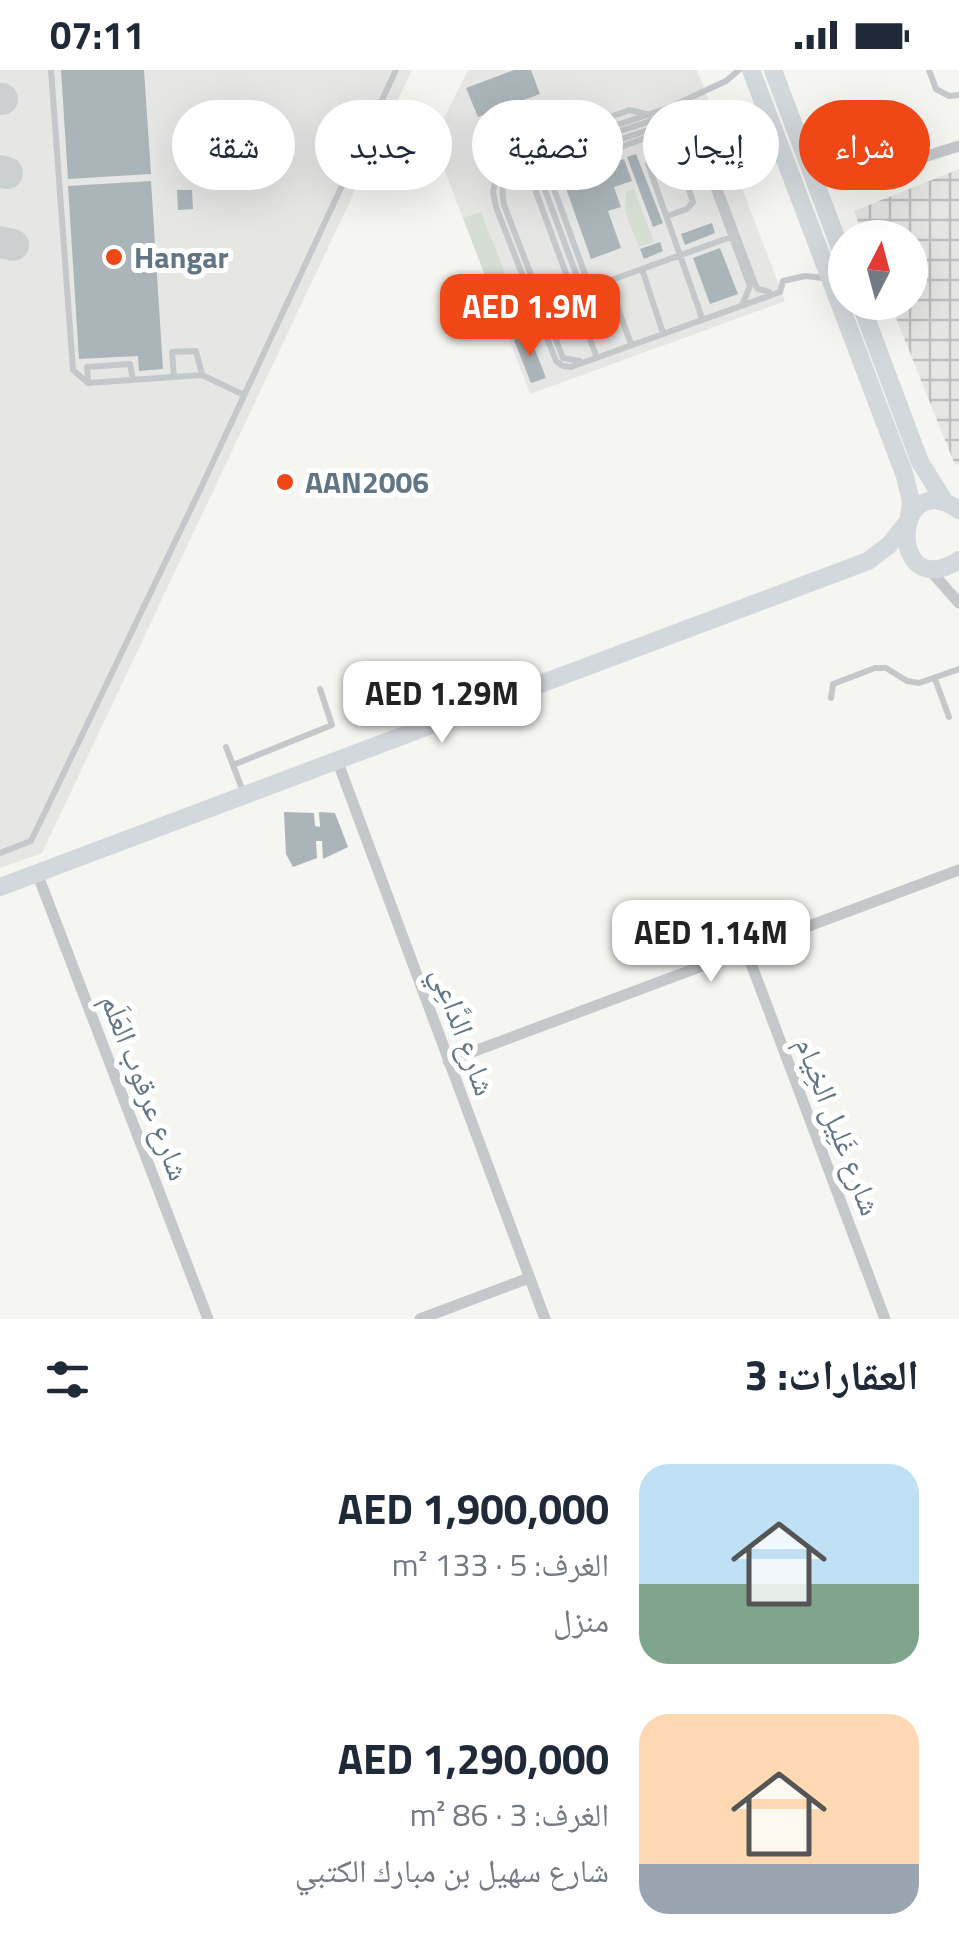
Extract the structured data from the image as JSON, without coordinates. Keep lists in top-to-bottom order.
{
  "streets": {
    "street": ["شارع الدَّاعِي", "شارع عرقوب العَلَم", "شارع غَلِيل الخِيام"]
  },
  "places": ["Hangar", "AAN2006"],
  "north": "top",
  "page": {
    "status": "07:11",
    "chip": [
      "شراء",
      "إيجار",
      "تصفية",
      "جديد",
      "شقة"
    ],
    "price": ["AED 1.9M", "AED 1.29M", "AED 1.14M"],
    "heading": "العقارات: 3",
    "list": [
      {
        "name": "AED 1,900,000",
        "note": "الغرف: 5 · 133 m² · منزل"
      },
      {
        "name": "AED 1,290,000",
        "note": "الغرف: 3 · 86 m² · شارع سهيل بن مبارك الكتبي"
      }
    ]
  }
}
